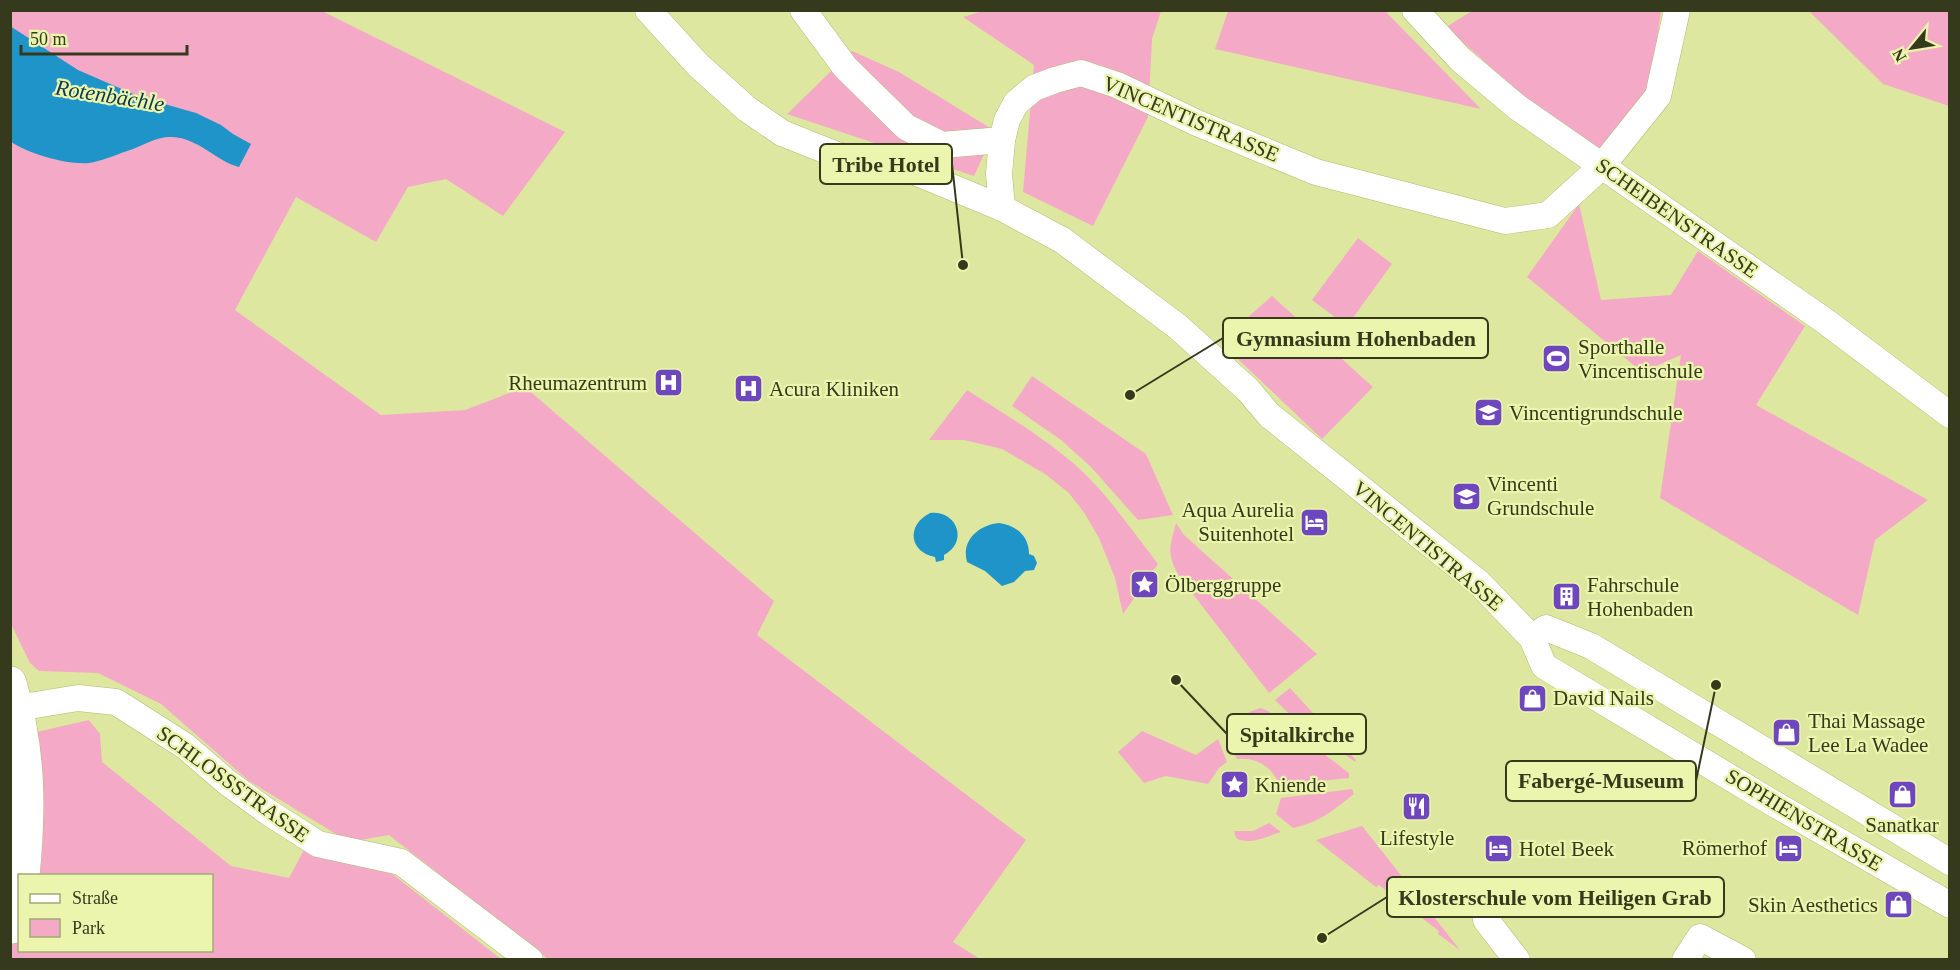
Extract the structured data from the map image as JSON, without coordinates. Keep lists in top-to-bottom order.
{
  "streets": {
    "street": [
      "VINCENTISTRASSE",
      "SCHEIBENSTRASSE",
      "SCHLOSSSTRASSE",
      "SOPHIENSTRASSE"
    ]
  },
  "crossings": [
    ["VINCENTISTRASSE", "SCHEIBENSTRASSE"],
    ["VINCENTISTRASSE", "SOPHIENSTRASSE"]
  ],
  "water": ["Rotenbächle"],
  "places": {
    "other": [
      "Tribe Hotel",
      "Gymnasium Hohenbaden",
      "Spitalkirche",
      "Fabergé-Museum",
      "Klosterschule vom Heiligen Grab"
    ],
    "sports": ["Sporthalle Vincentischule"],
    "hospital": ["Rheumazentrum", "Acura Kliniken"],
    "school or university": ["Vincentigrundschule", "Vincenti Grundschule"],
    "hotel": ["Aqua Aurelia Suitenhotel", "Römerhof", "Hotel Beek"],
    "place": ["Ölberggruppe", "Kniende"],
    "building": ["Fahrschule Hohenbaden"],
    "shop": [
      "David Nails",
      "Thai Massage Lee La Wadee",
      "Sanatkar",
      "Skin Aesthetics"
    ],
    "restaurant": ["Lifestyle"]
  },
  "legend": ["Straße", "Park"],
  "scale_bar": "50 m",
  "north": "bottom left"
}
